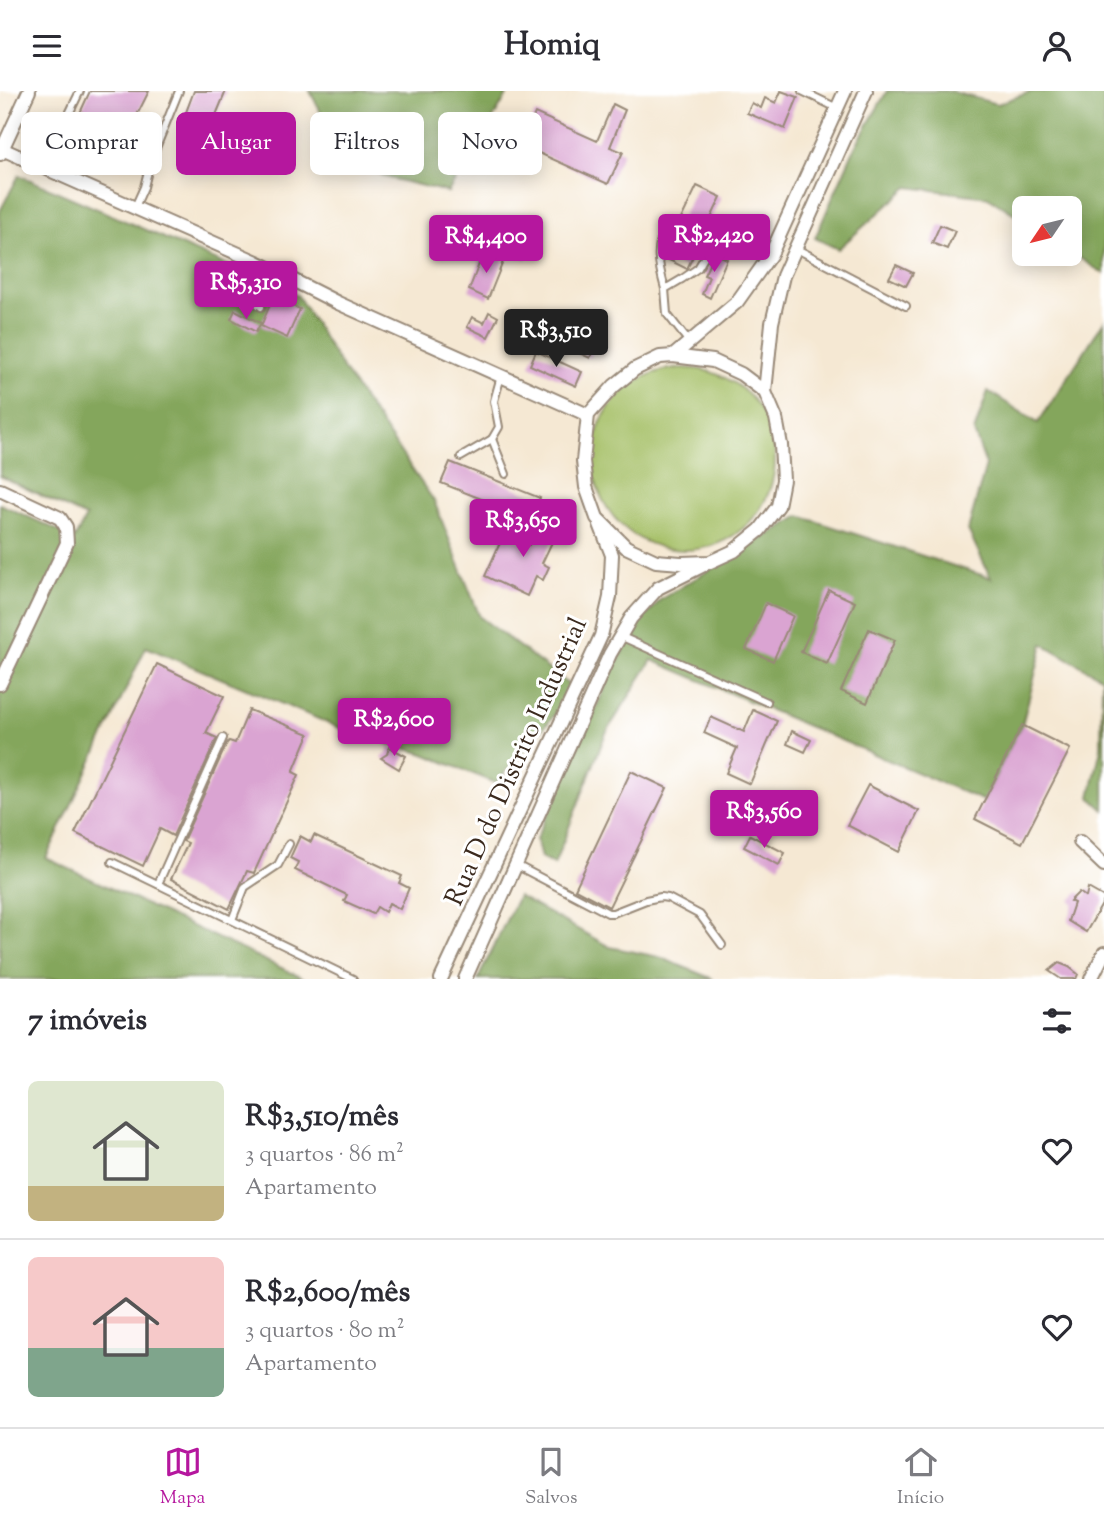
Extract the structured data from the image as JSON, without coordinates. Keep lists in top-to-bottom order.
{
  "streets": {
    "street": ["Rua D do Distrito Industrial"]
  },
  "north": "bottom left",
  "page": {
    "header": "Homiq",
    "chip": [
      "Comprar",
      "Alugar",
      "Filtros",
      "Novo"
    ],
    "price": [
      "R$2,420",
      "R$4,400",
      "R$5,310",
      "R$3,510",
      "R$3,650",
      "R$2,600",
      "R$3,560"
    ],
    "heading": "7 imóveis",
    "list": [
      {
        "name": "R$3,510/mês",
        "note": "3 quartos · 86 m² · Apartamento"
      },
      {
        "name": "R$2,600/mês",
        "note": "3 quartos · 80 m² · Apartamento"
      }
    ],
    "tabs": ["Mapa", "Salvos", "Início"]
  }
}
